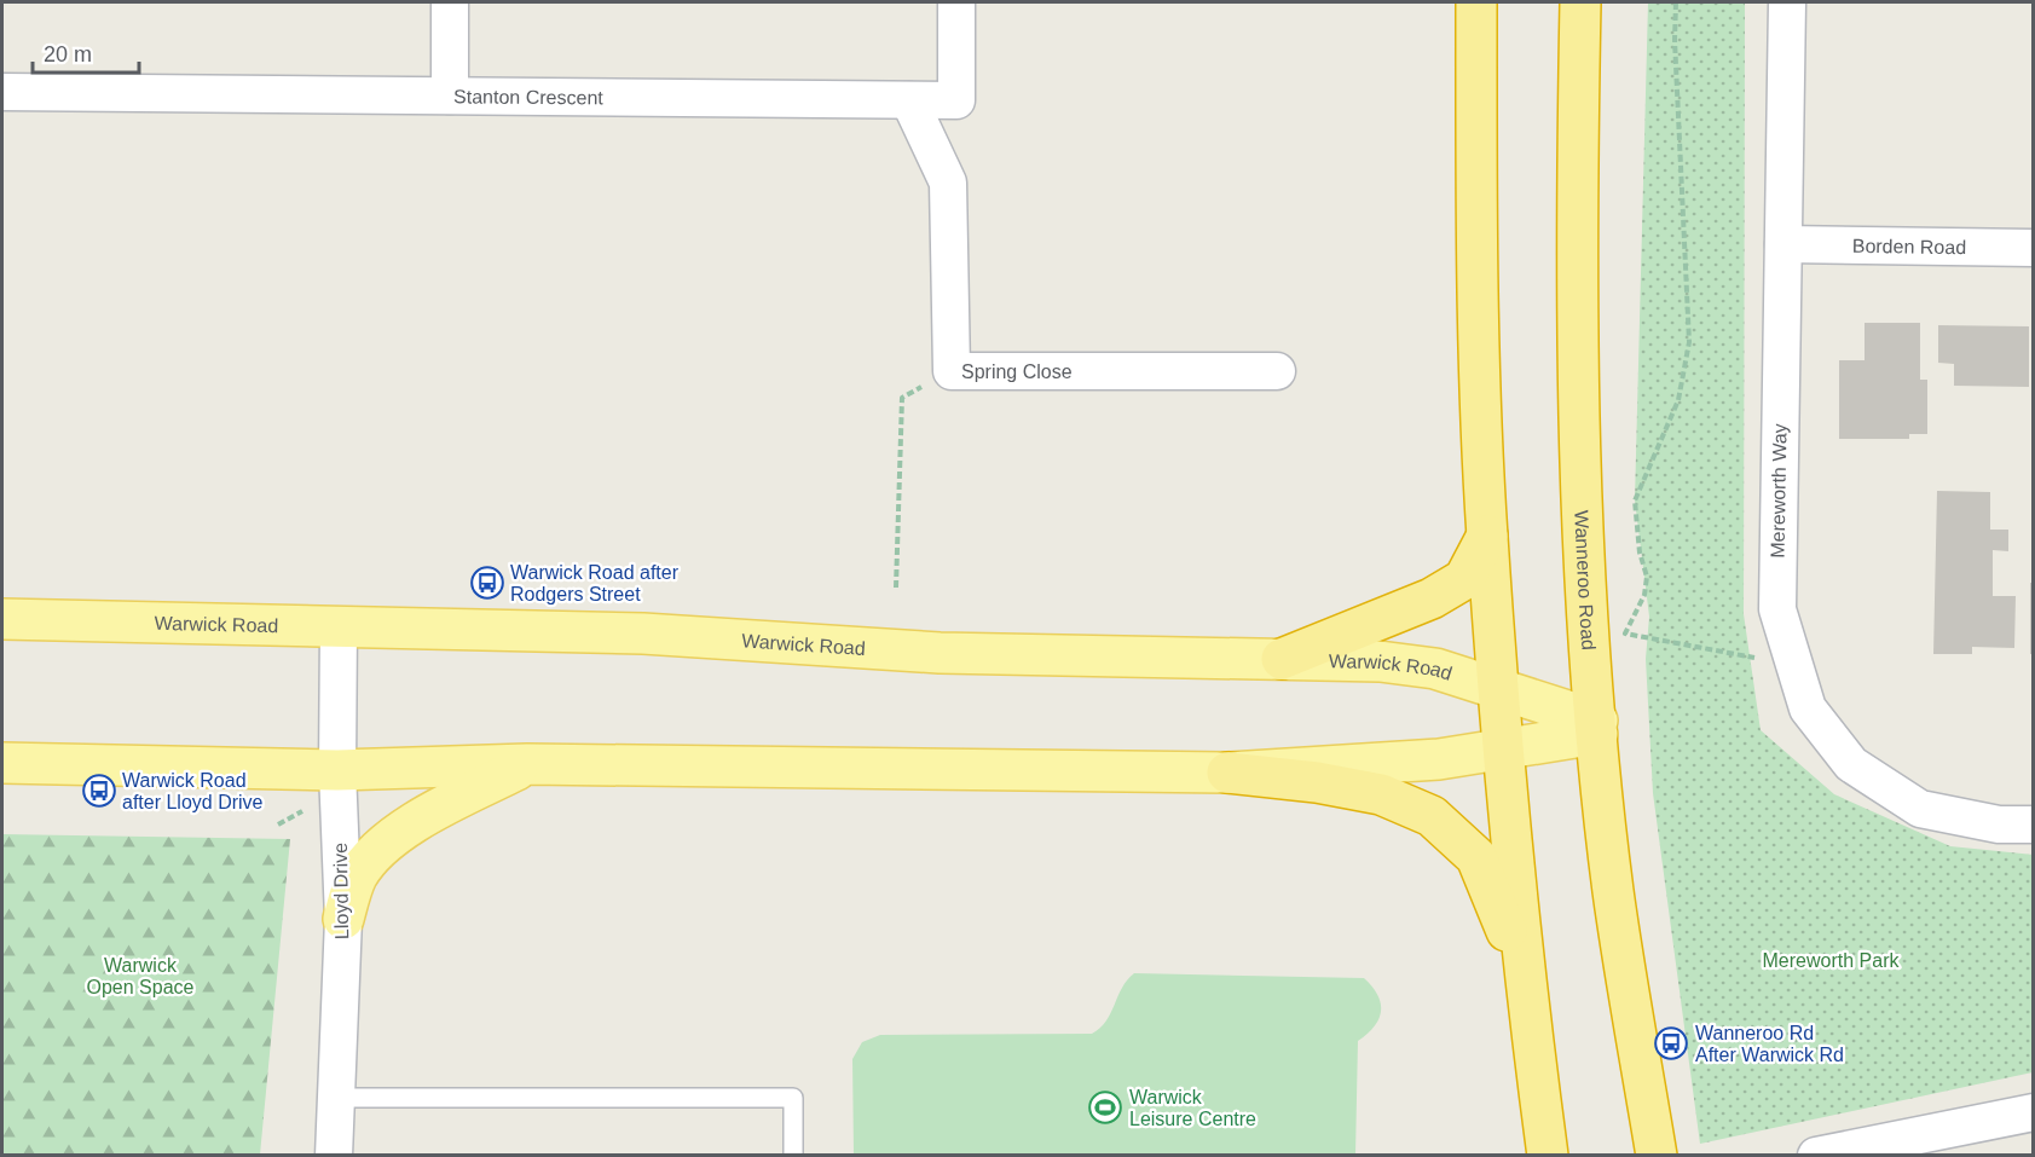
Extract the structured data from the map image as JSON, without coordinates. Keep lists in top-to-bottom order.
{
  "streets": {
    "highway": ["Wanneroo Road"],
    "main road": ["Warwick Road"],
    "street": [
      "Stanton Crescent",
      "Borden Road",
      "Spring Close",
      "Mereworth Way",
      "Lloyd Drive"
    ]
  },
  "crossings": [
    ["Stanton Crescent", "Spring Close"],
    ["Borden Road", "Mereworth Way"],
    ["Wanneroo Road", "Warwick Road"],
    ["Warwick Road", "Lloyd Drive"]
  ],
  "parks": ["Mereworth Park", "Warwick Open Space"],
  "places": {
    "bus stop": ["Warwick Road after Rodgers Street", "Warwick Road after Lloyd Drive", "Wanneroo Rd After Warwick Rd"],
    "sports": ["Warwick Leisure Centre"]
  },
  "scale_bar": "20 m"
}
